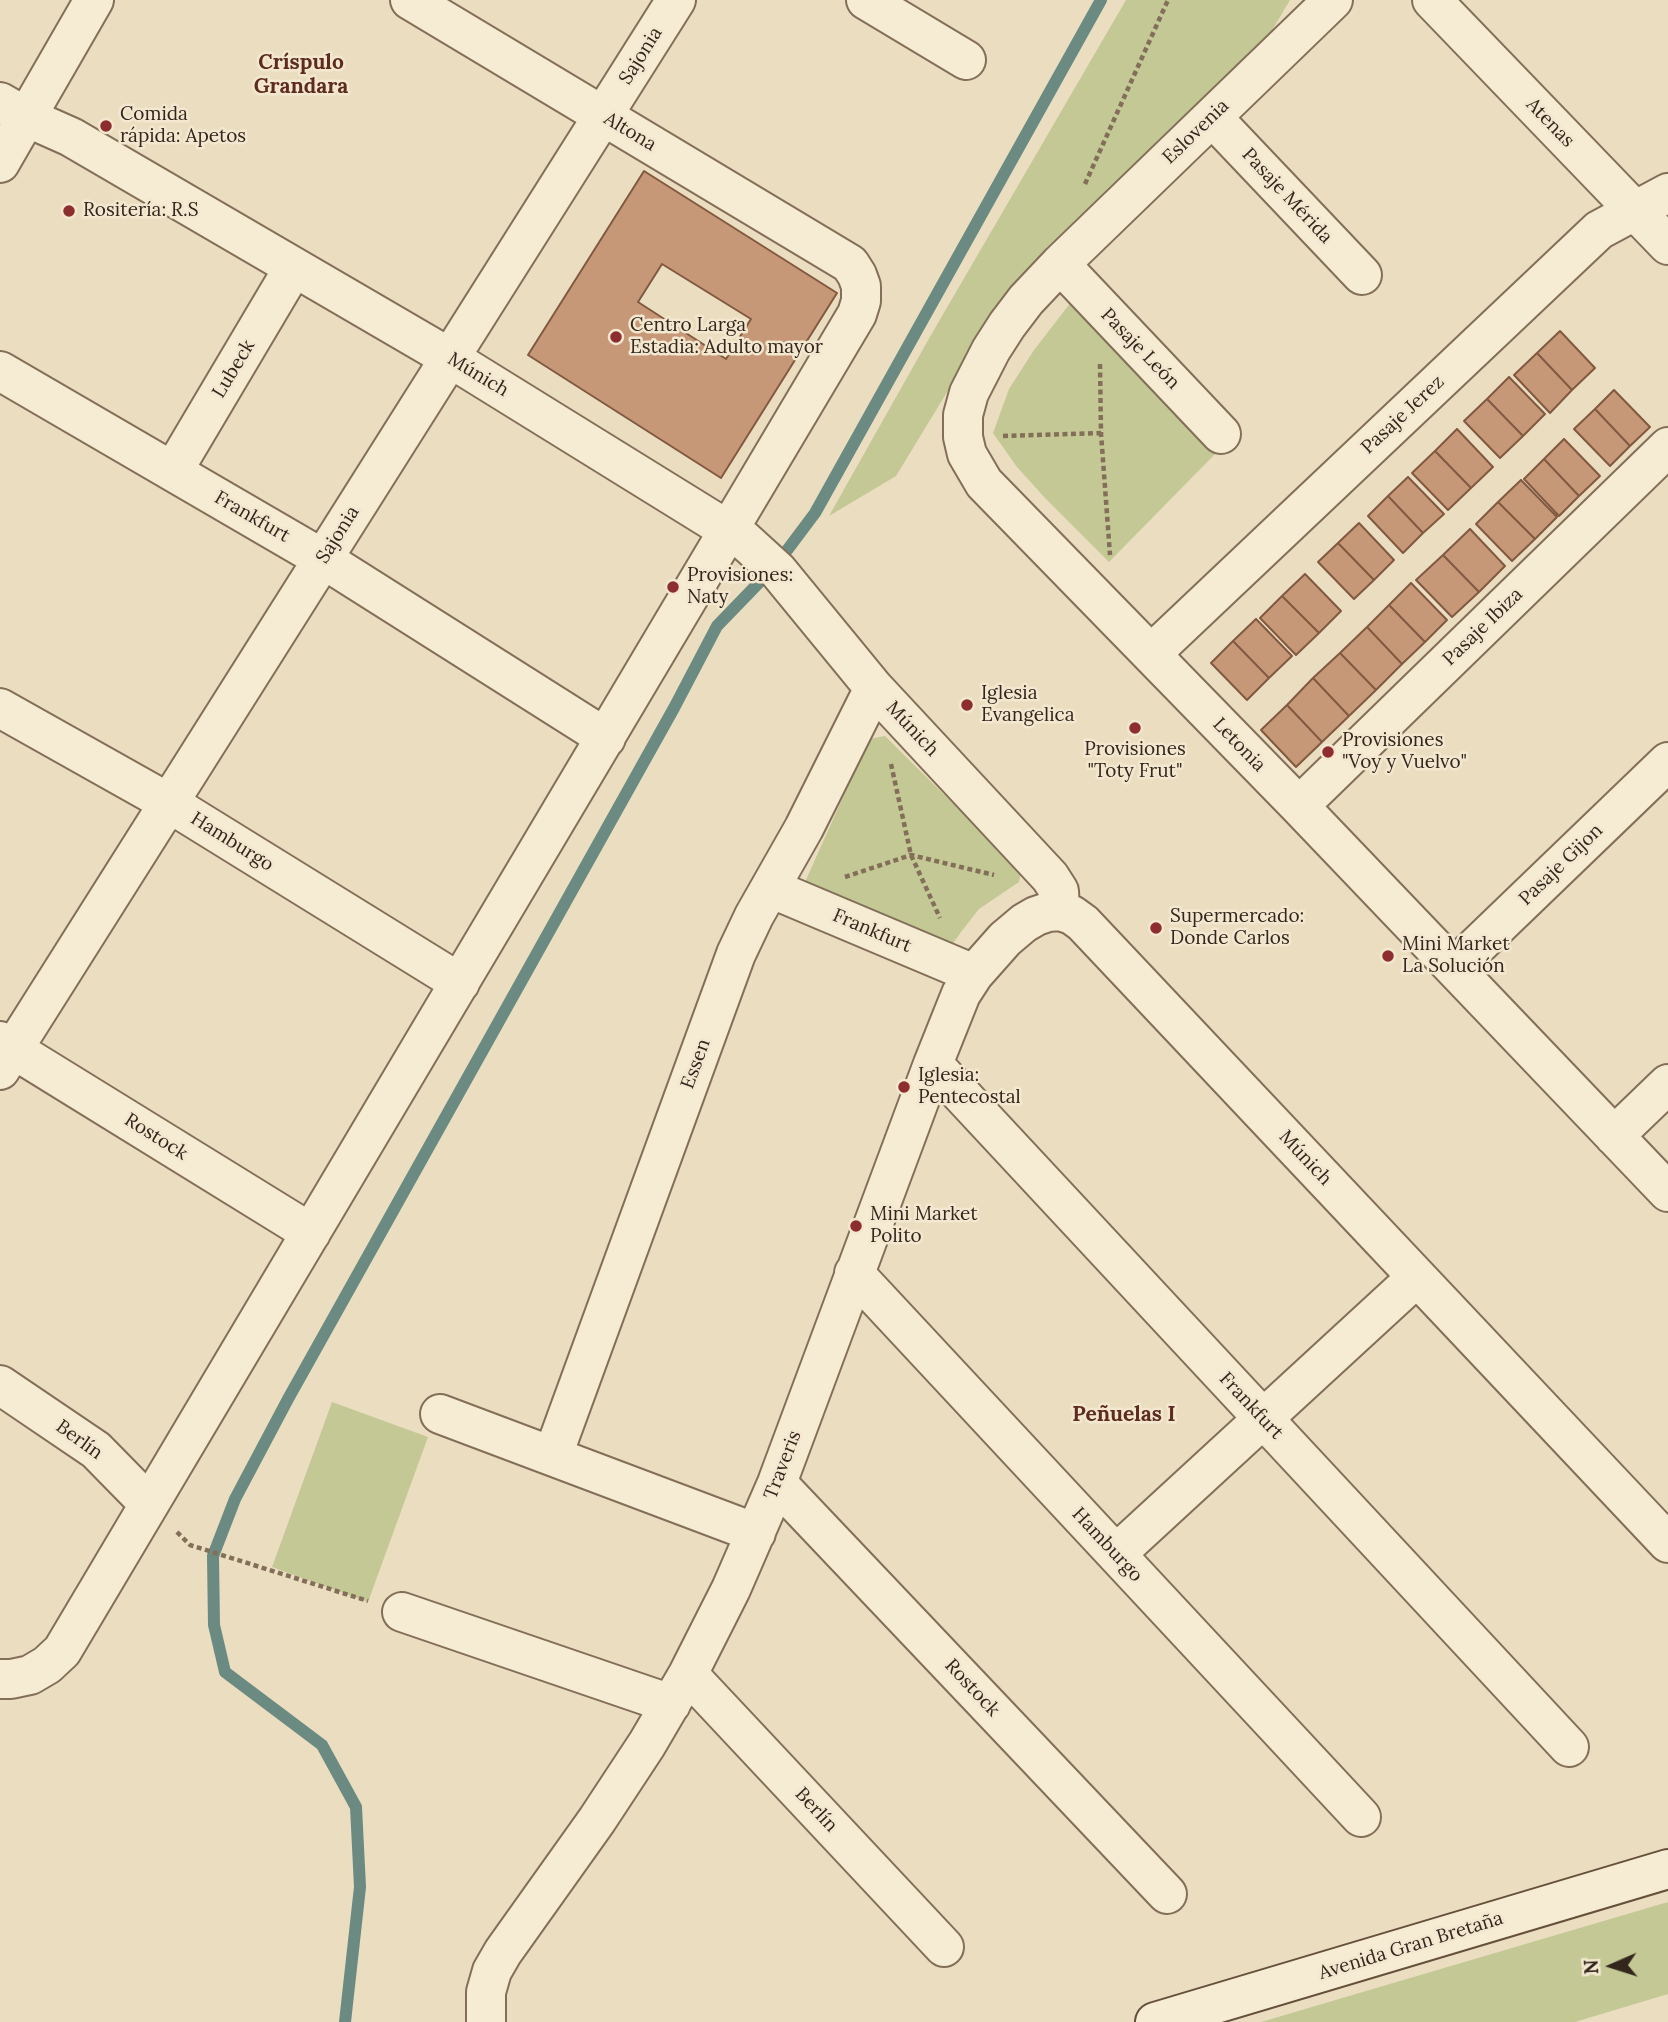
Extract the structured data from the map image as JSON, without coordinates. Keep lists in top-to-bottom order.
{
  "streets": {
    "street": [
      "Sajonia",
      "Atenas",
      "Altona",
      "Eslovenia",
      "Pasaje Mérida",
      "Pasaje León",
      "Lubeck",
      "Múnich",
      "Pasaje Jerez",
      "Frankfurt",
      "Pasaje Ibiza",
      "Letonia",
      "Hamburgo",
      "Pasaje Gijon",
      "Essen",
      "Rostock",
      "Berlín",
      "Traveris",
      "Avenida Gran Bretaña"
    ]
  },
  "crossings": [
    ["Sajonia", "Altona"],
    ["Sajonia", "Múnich"],
    ["Sajonia", "Frankfurt"],
    ["Sajonia", "Hamburgo"],
    ["Sajonia", "Rostock"],
    ["Atenas", "Pasaje Jerez"],
    ["Altona", "Múnich"],
    ["Eslovenia", "Pasaje Mérida"],
    ["Eslovenia", "Pasaje León"],
    ["Eslovenia", "Letonia"],
    ["Pasaje León", "Letonia"],
    ["Lubeck", "Múnich"],
    ["Lubeck", "Frankfurt"],
    ["Múnich", "Essen"],
    ["Múnich", "Traveris"],
    ["Pasaje Jerez", "Letonia"],
    ["Frankfurt", "Essen"],
    ["Frankfurt", "Traveris"],
    ["Pasaje Ibiza", "Letonia"],
    ["Letonia", "Pasaje Gijon"],
    ["Hamburgo", "Traveris"],
    ["Rostock", "Traveris"],
    ["Berlín", "Traveris"]
  ],
  "districts": ["Críspulo Grandara", "Peñuelas I"],
  "places": [
    "Comida rápida: Apetos",
    "Rositería: R.S",
    "Centro Larga Estadia: Adulto mayor",
    "Provisiones: Naty",
    "Iglesia Evangelica",
    "Provisiones \"Toty Frut\"",
    "Provisiones \"Voy y Vuelvo\"",
    "Supermercado: Donde Carlos",
    "Mini Market La Solución",
    "Iglesia: Pentecostal",
    "Mini Market Polito"
  ],
  "north": "left"
}
